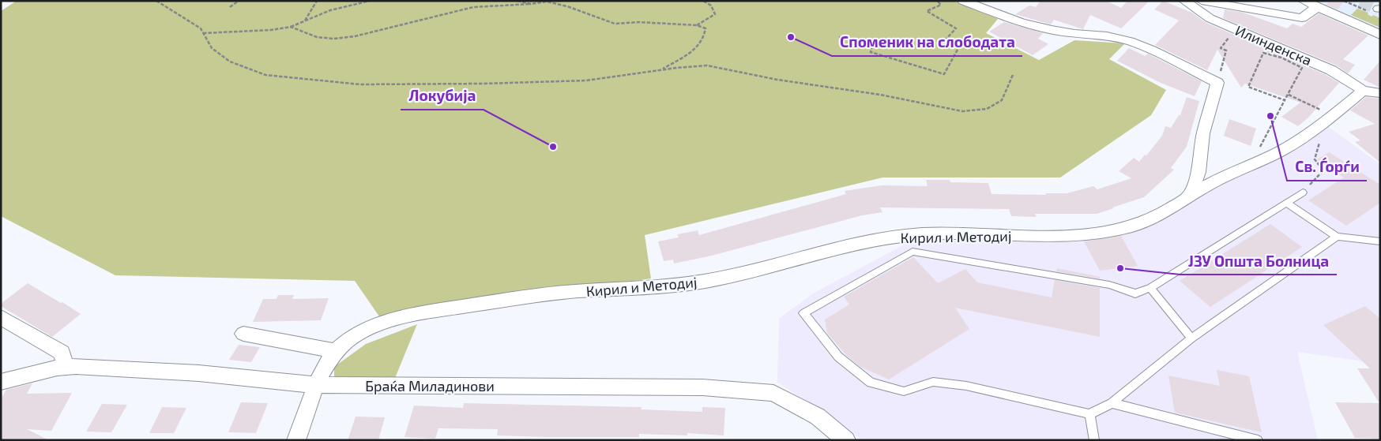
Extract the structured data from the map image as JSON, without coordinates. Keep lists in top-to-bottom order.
{
  "streets": {
    "street": ["Илинденска", "Кирил и Методиј", "Браќа Миладинови"]
  },
  "crossings": [
    ["Кирил и Методиј", "Браќа Миладинови"]
  ],
  "places": [
    "Споменик на слободата",
    "Св. Ѓорѓи",
    "Локубија",
    "ЈЗУ Општа Болница"
  ]
}
